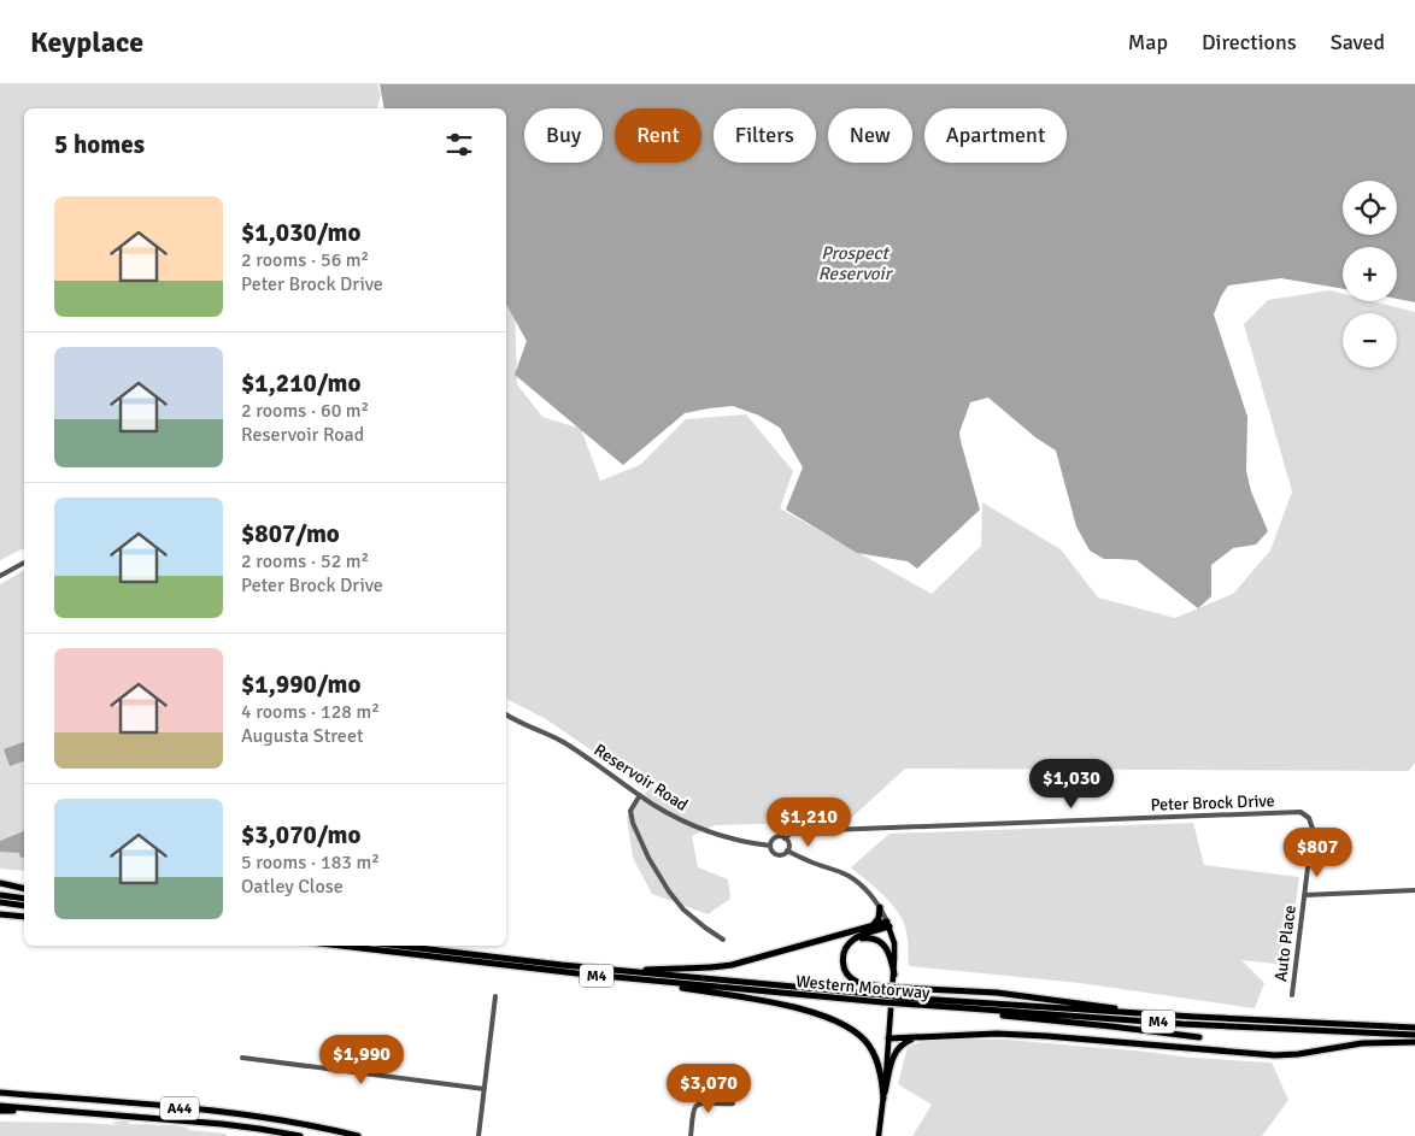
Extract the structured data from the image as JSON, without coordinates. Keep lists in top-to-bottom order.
{
  "streets": {
    "highway": ["M4", "Western Motorway", "A44"],
    "street": ["Reservoir Road", "Peter Brock Drive", "Auto Place"]
  },
  "crossings": [
    ["Reservoir Road", "Peter Brock Drive"],
    ["Peter Brock Drive", "Auto Place"],
    ["M4", "Western Motorway"]
  ],
  "water": ["Prospect Reservoir"],
  "page": {
    "header": "Keyplace",
    "nav": ["Map", "Directions", "Saved"],
    "chip": [
      "Buy",
      "Rent",
      "Filters",
      "New",
      "Apartment"
    ],
    "heading": "5 homes",
    "map_buttons": ["+", "−"],
    "list": [
      {
        "name": "$1,030/mo",
        "note": "2 rooms · 56 m² · Peter Brock Drive"
      },
      {
        "name": "$1,210/mo",
        "note": "2 rooms · 60 m² · Reservoir Road"
      },
      {
        "name": "$807/mo",
        "note": "2 rooms · 52 m² · Peter Brock Drive"
      },
      {
        "name": "$1,990/mo",
        "note": "4 rooms · 128 m² · Augusta Street"
      },
      {
        "name": "$3,070/mo",
        "note": "5 rooms · 183 m² · Oatley Close"
      }
    ],
    "price": [
      "$1,030",
      "$1,210",
      "$807",
      "$1,990",
      "$3,070"
    ]
  }
}
